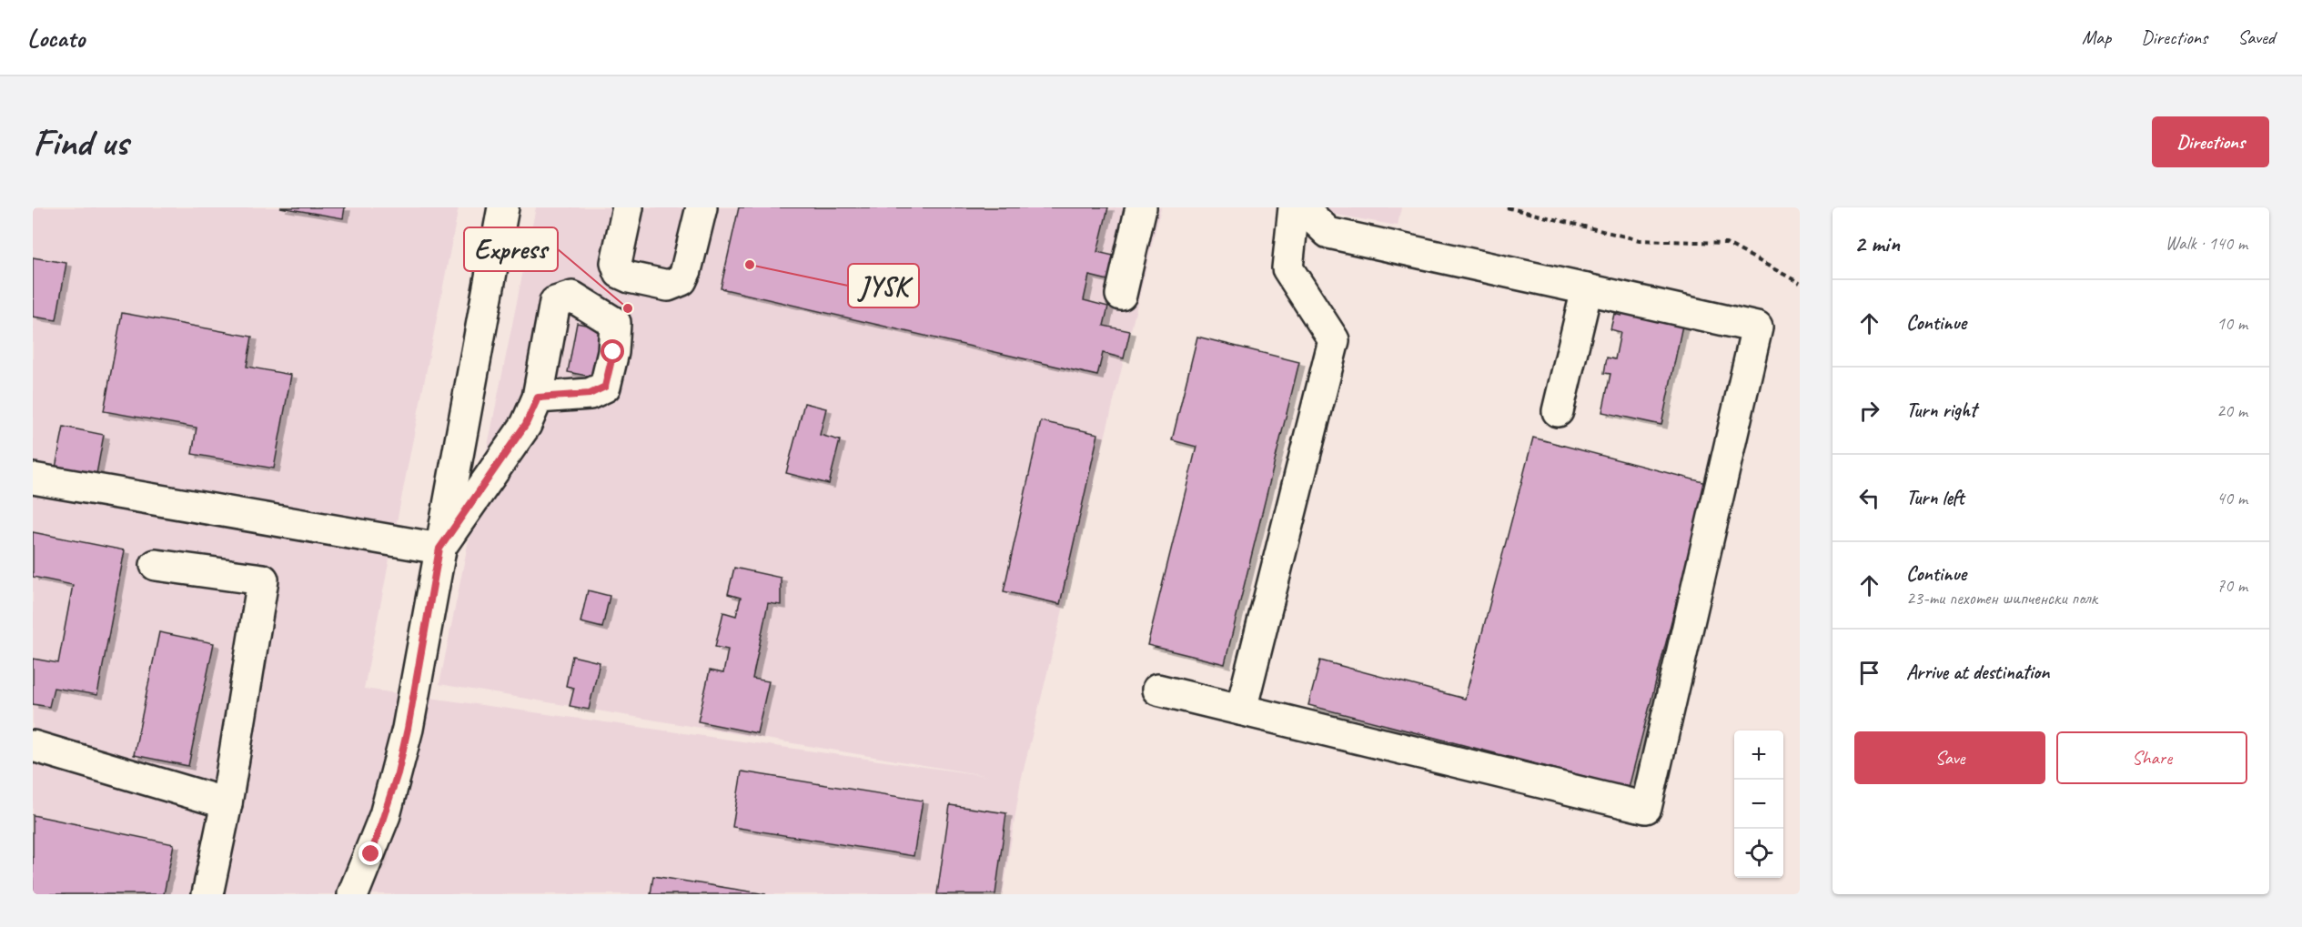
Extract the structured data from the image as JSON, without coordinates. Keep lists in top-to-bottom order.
{
  "places": ["JYSK", "Express"],
  "page": {
    "header": "Locato",
    "nav": ["Map", "Directions", "Saved"],
    "buttons": [
      "Directions",
      ["Save", "Share"]
    ],
    "title": "Find us",
    "heading": ["2 min", "Walk · 140 m"],
    "list": [
      ["Continue", "10 m"],
      ["Turn right", "20 m"],
      ["Turn left", "40 m"],
      ["Continue", "23-ти пехотен шипченски полк", "70 m"],
      "Arrive at destination"
    ],
    "map_buttons": ["+", "−"]
  }
}
